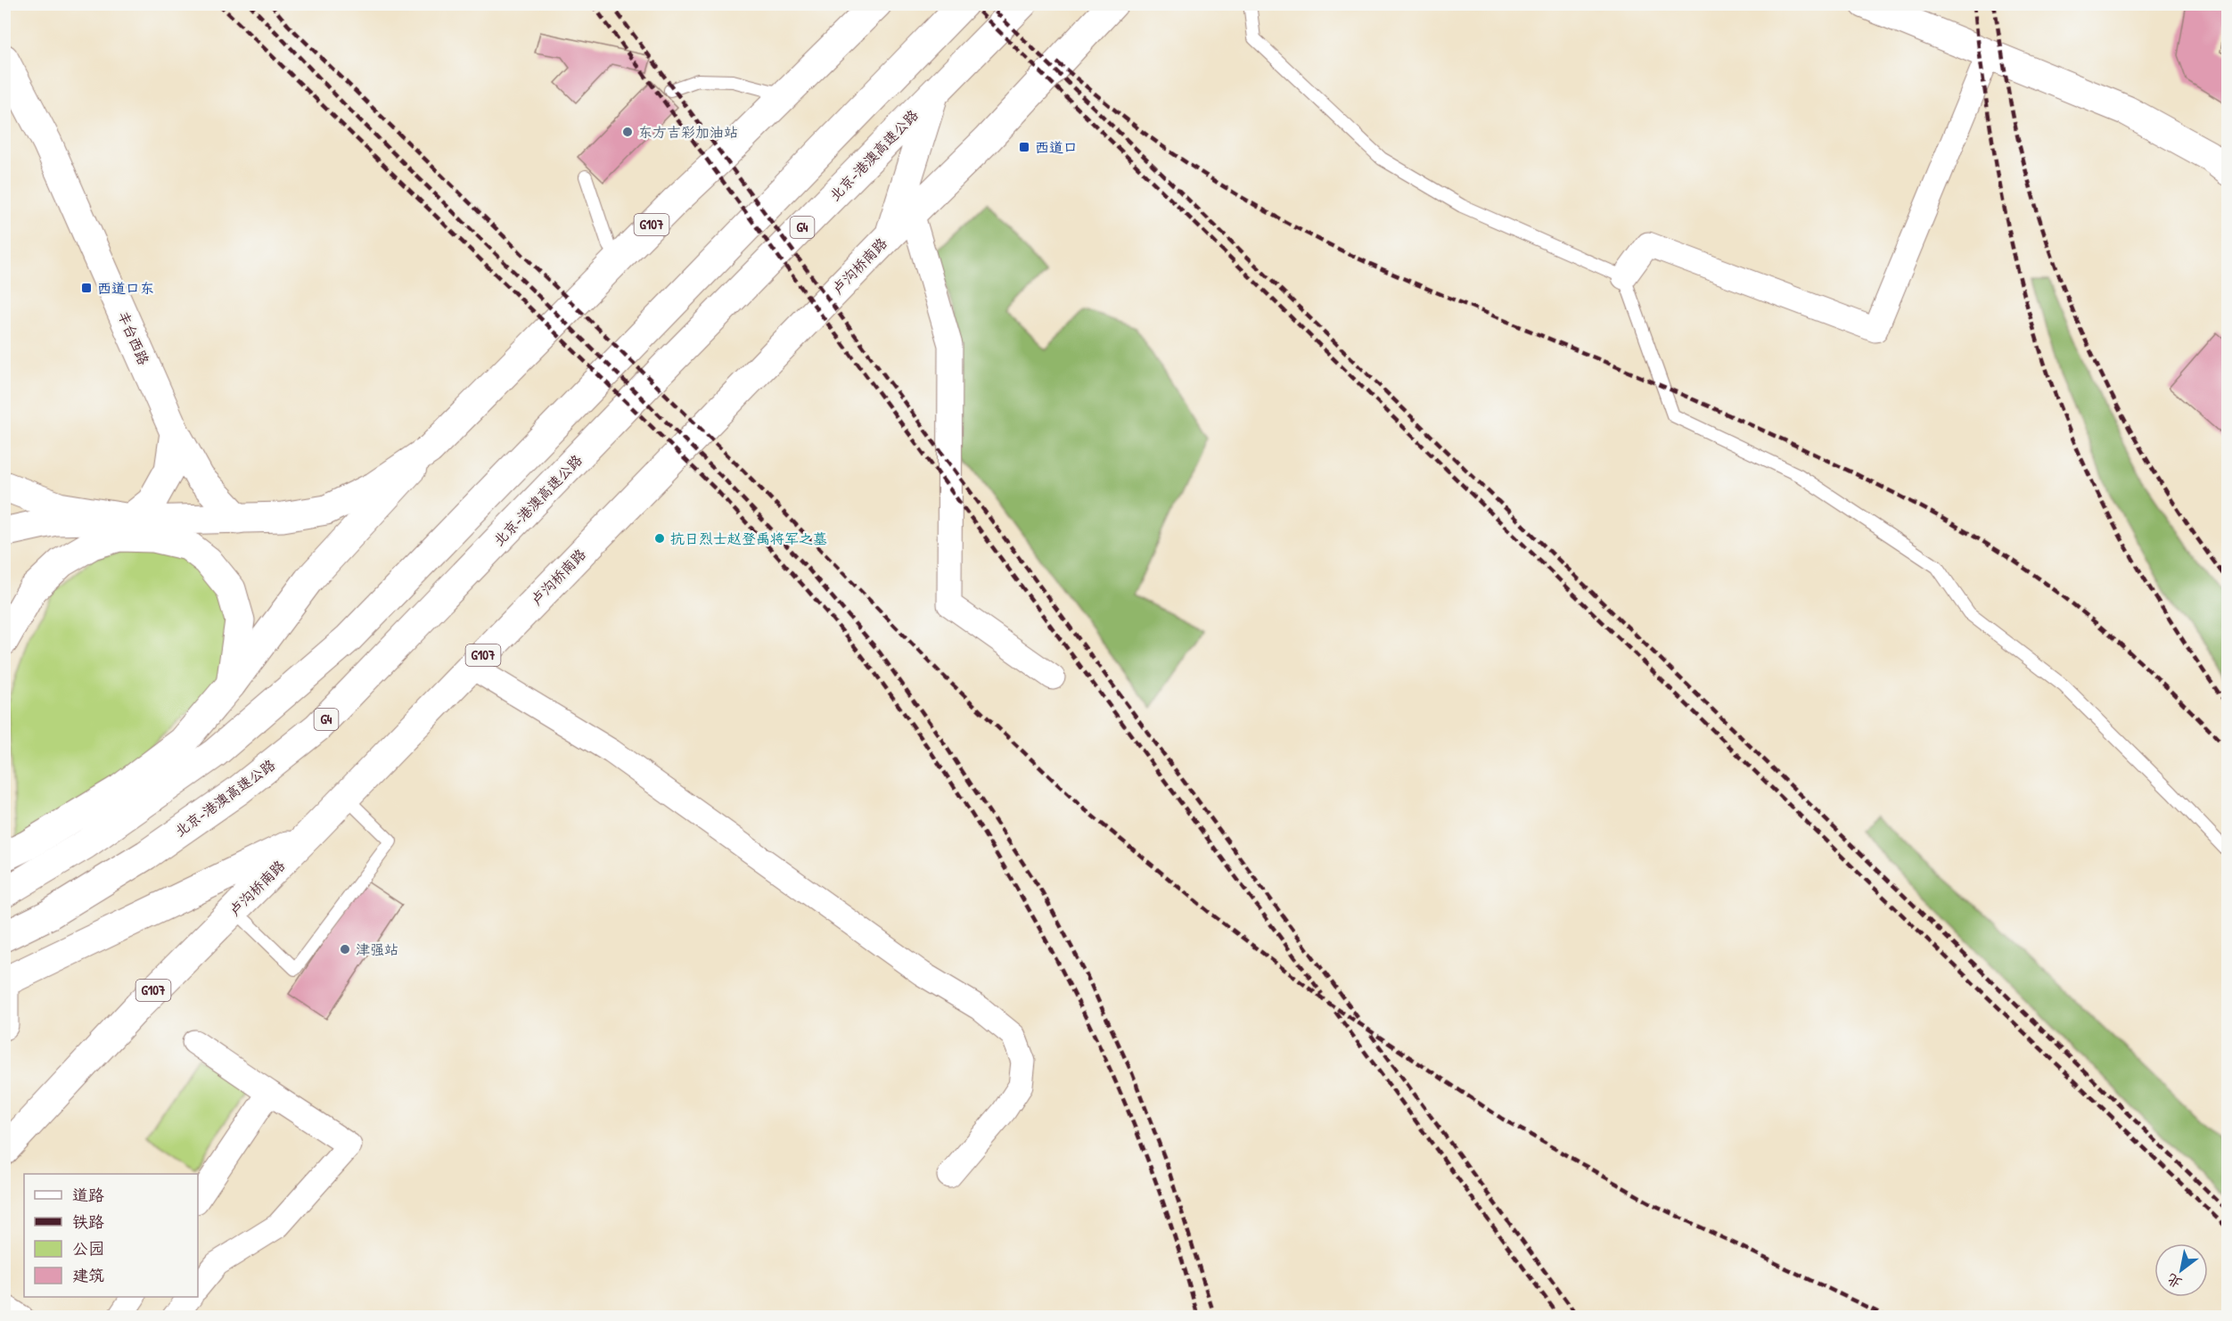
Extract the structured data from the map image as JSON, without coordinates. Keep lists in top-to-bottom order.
{
  "streets": {
    "main road": [
      "北京-港澳高速公路",
      "G107",
      "G4",
      "卢沟桥南路",
      "丰台西路"
    ]
  },
  "crossings": [
    ["G107", "丰台西路"]
  ],
  "places": {
    "other": ["东方吉彩加油站", "抗日烈士赵登禹将军之墓", "津强站"],
    "transit": ["西道口", "西道口东"]
  },
  "legend": [
    "道路",
    "铁路",
    "公园",
    "建筑"
  ],
  "north": "bottom left"
}
